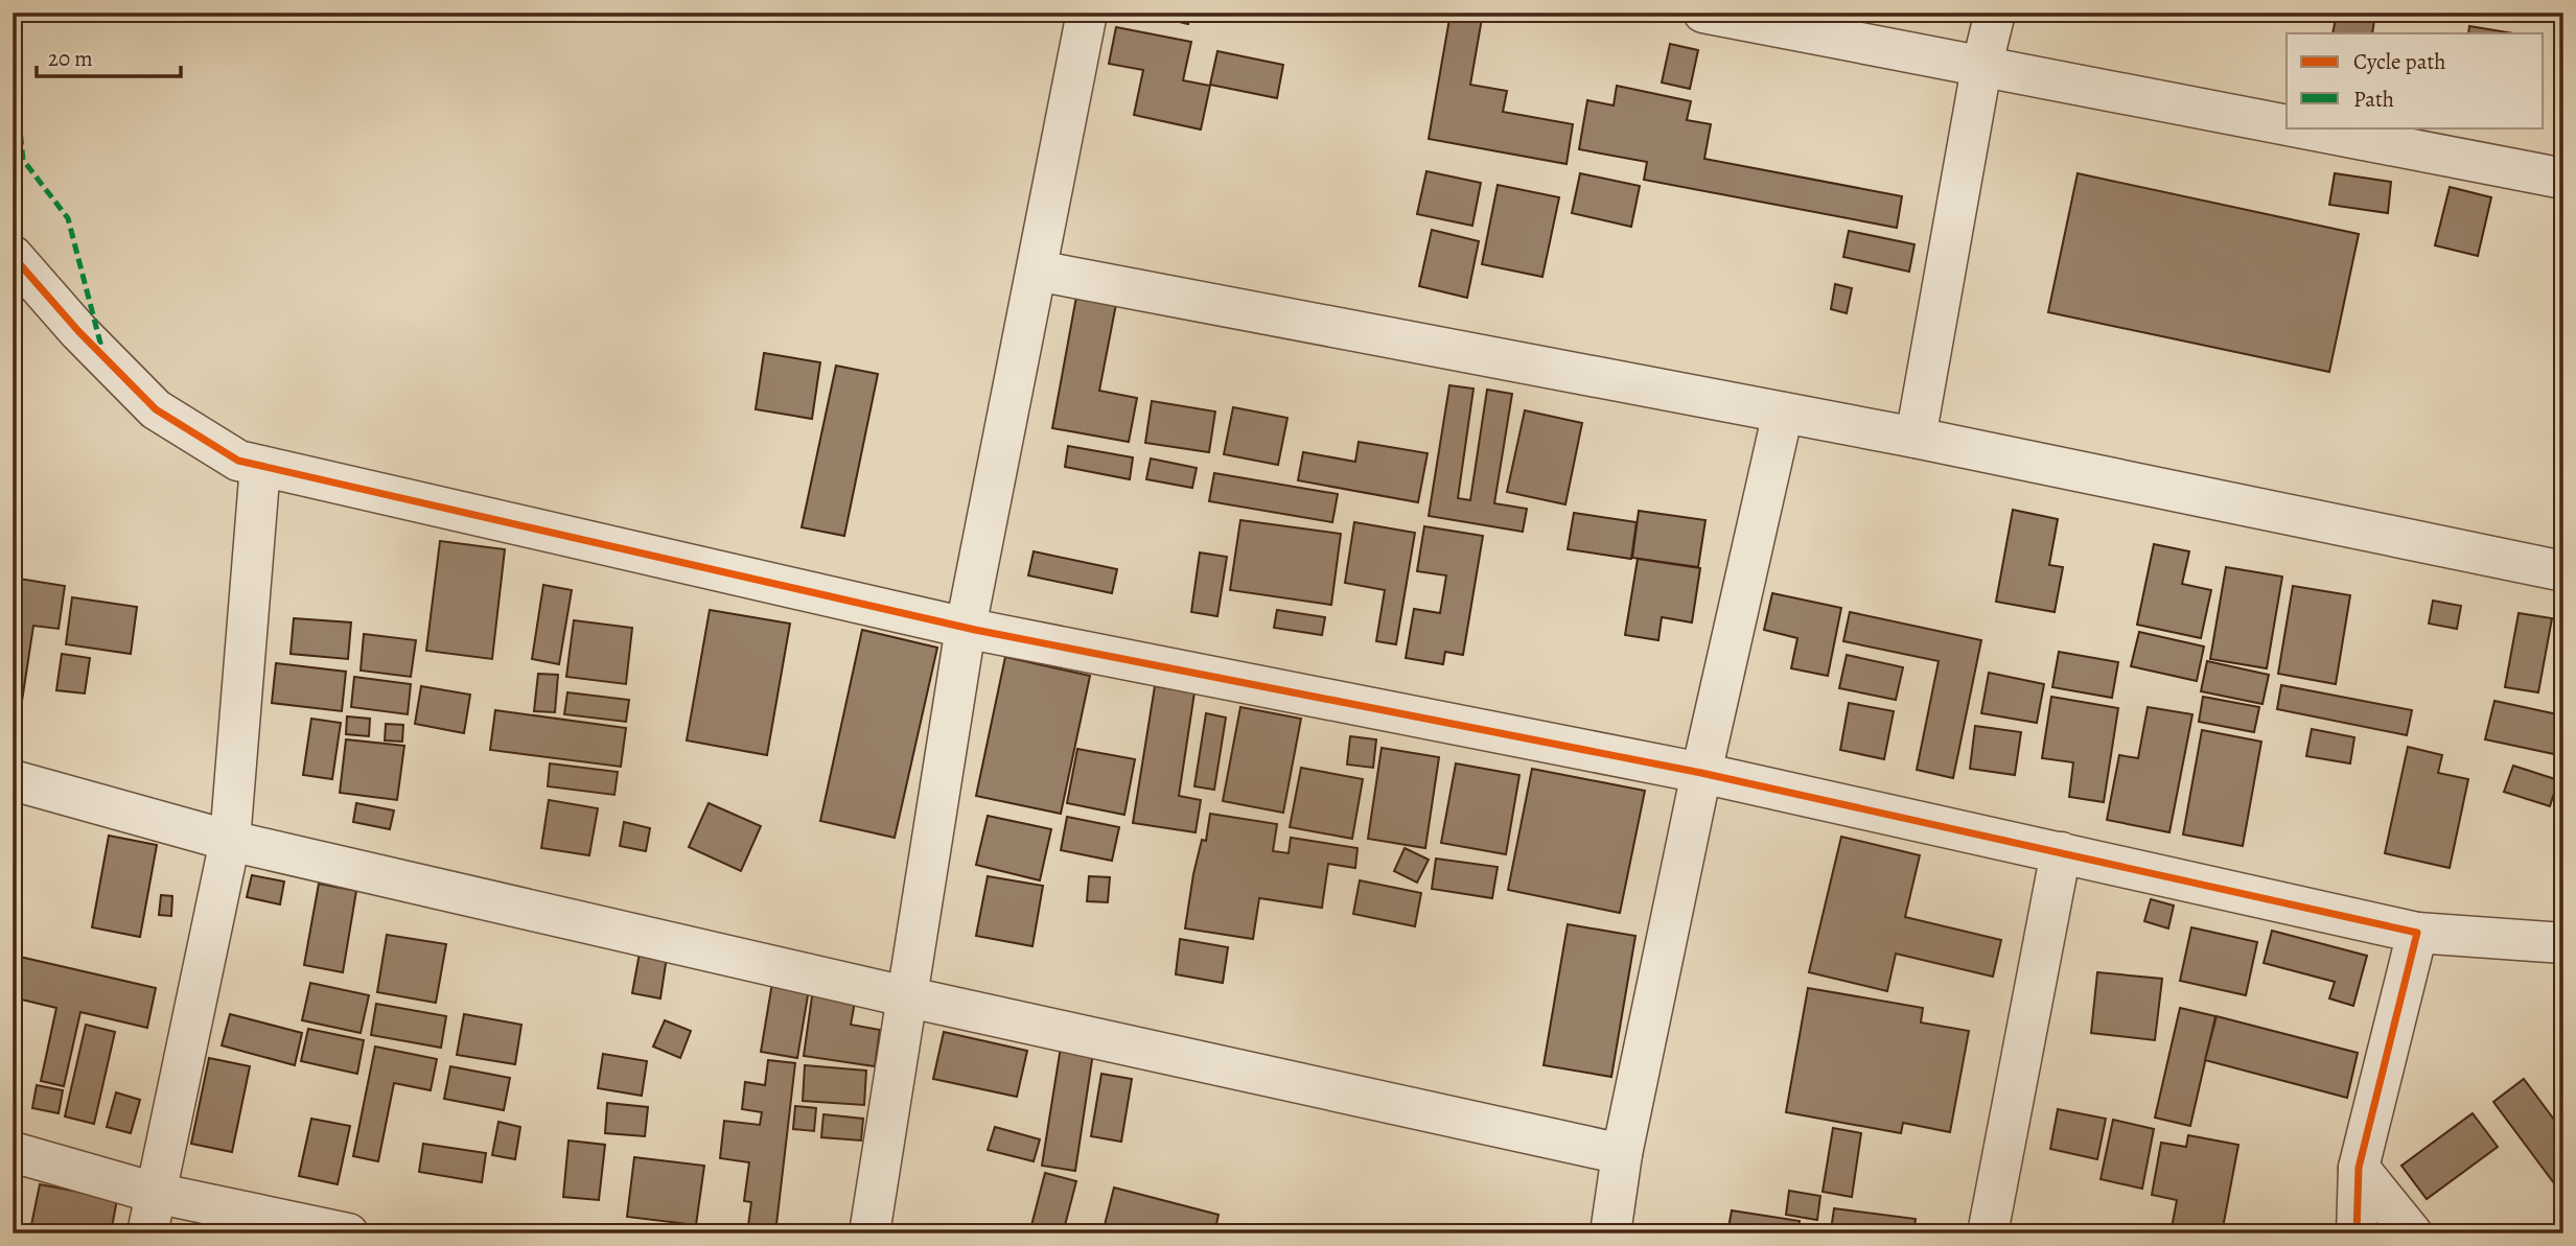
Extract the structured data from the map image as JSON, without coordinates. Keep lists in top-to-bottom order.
{
  "legend": ["Cycle path", "Path"],
  "scale_bar": "20 m"
}
